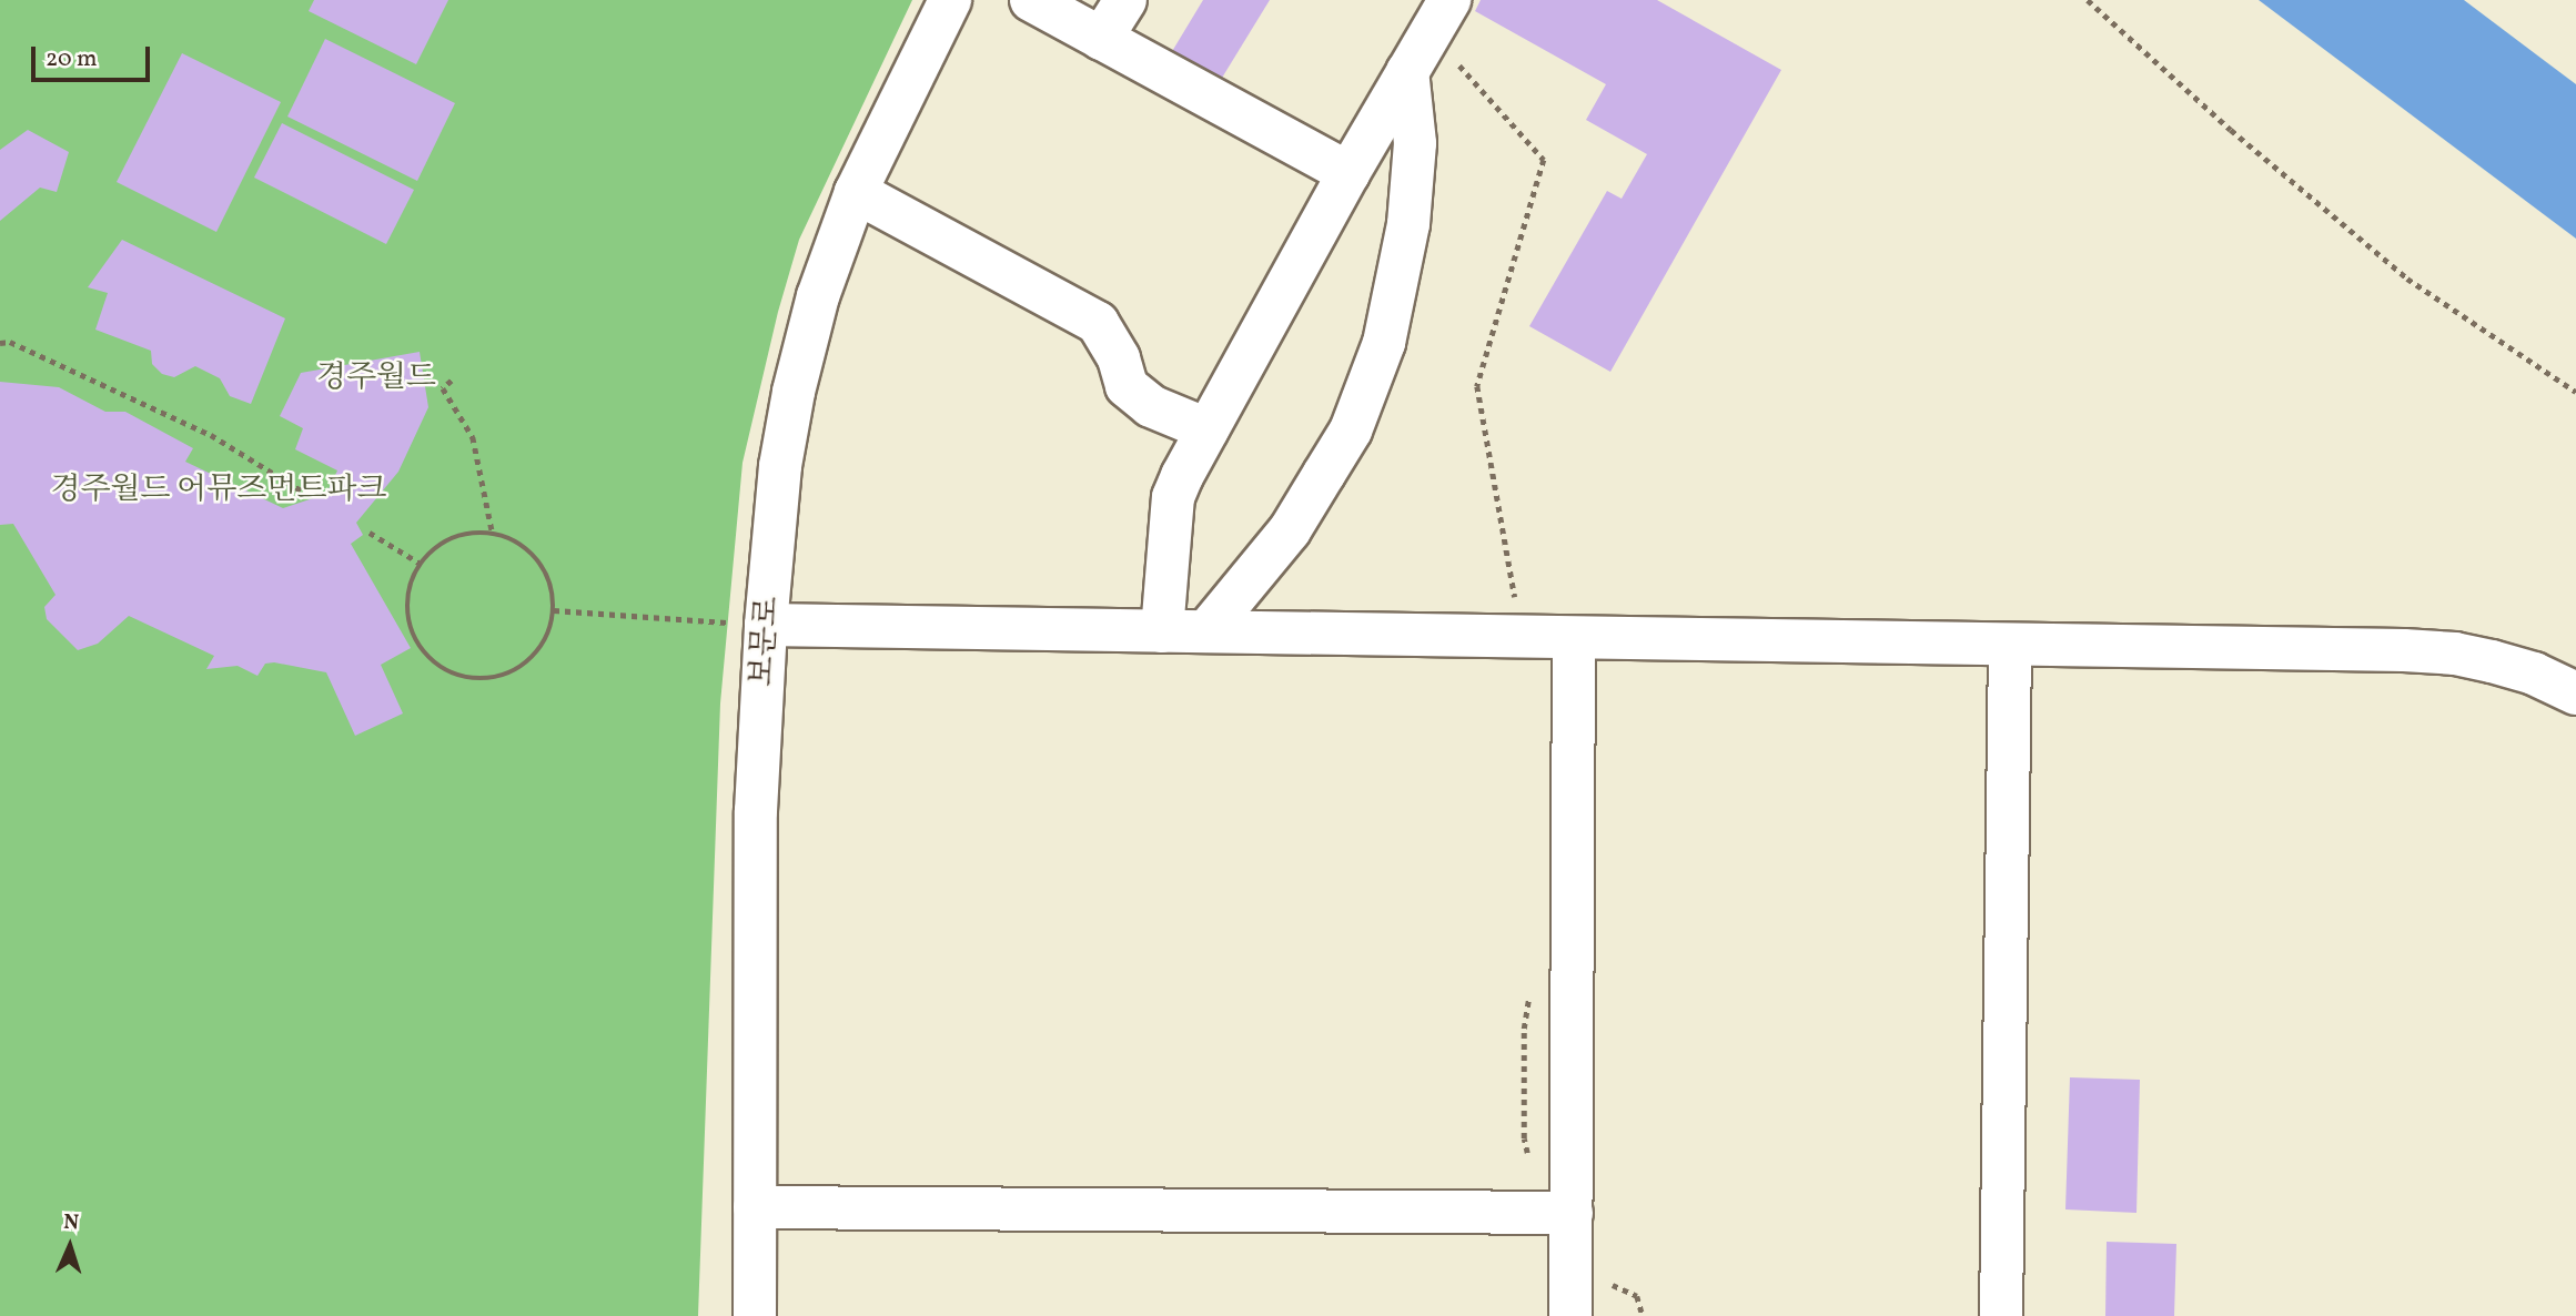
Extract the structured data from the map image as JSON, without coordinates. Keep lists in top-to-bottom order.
{
  "streets": {
    "street": ["보문로"]
  },
  "parks": ["경주월드", "경주월드 어뮤즈먼트파크"],
  "scale_bar": "20 m",
  "north": "top"
}
